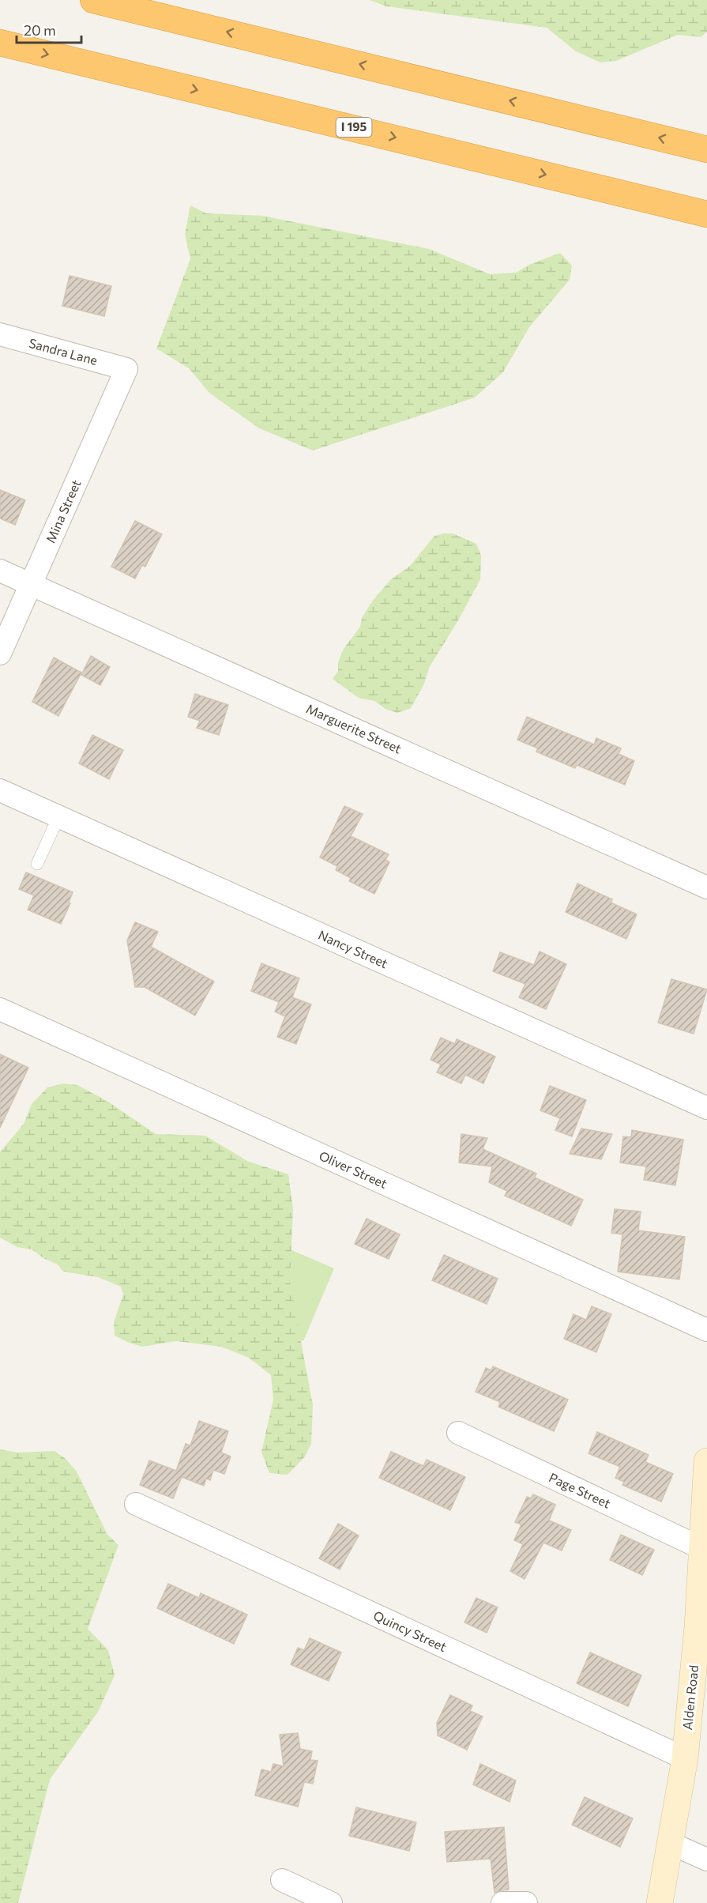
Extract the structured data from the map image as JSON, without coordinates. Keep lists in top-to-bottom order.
{
  "streets": {
    "highway": ["I 195"],
    "main road": ["Alden Road"],
    "street": [
      "Sandra Lane",
      "Mina Street",
      "Marguerite Street",
      "Nancy Street",
      "Oliver Street",
      "Page Street",
      "Quincy Street"
    ]
  },
  "crossings": [
    ["Sandra Lane", "Mina Street"],
    ["Mina Street", "Marguerite Street"],
    ["Page Street", "Alden Road"],
    ["Quincy Street", "Alden Road"]
  ],
  "scale_bar": "20 m"
}
